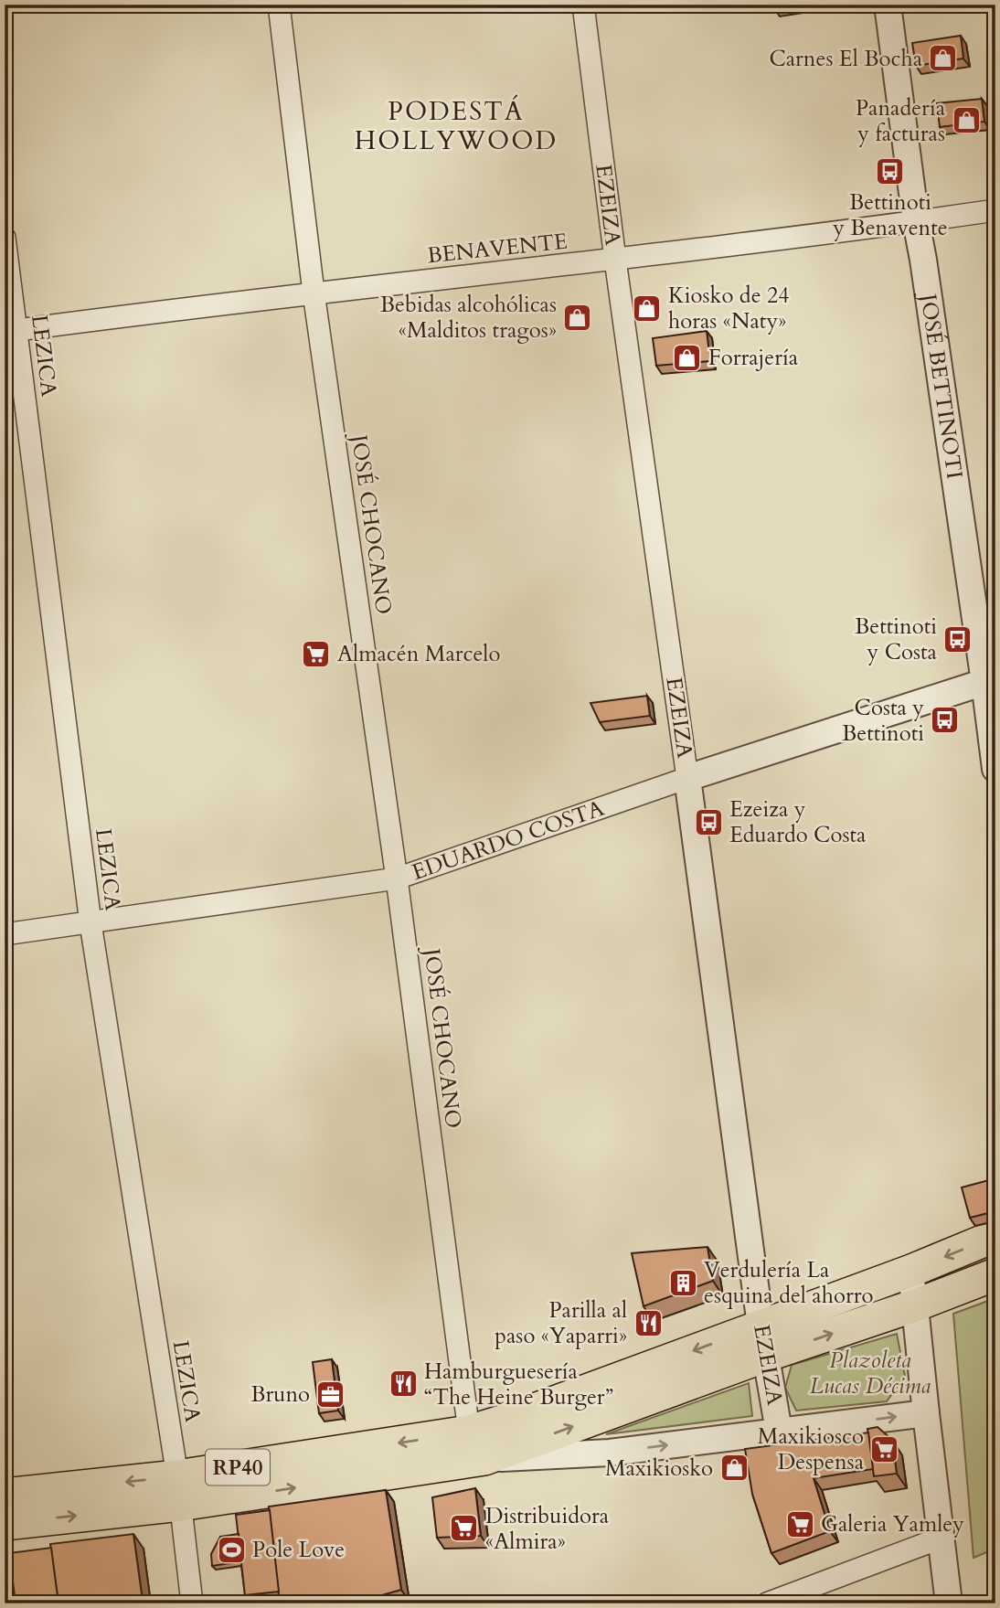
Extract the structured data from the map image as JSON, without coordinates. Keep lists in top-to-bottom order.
{
  "streets": {
    "main road": ["RP40"],
    "street": [
      "EZEIZA",
      "BENAVENTE",
      "LEZICA",
      "JOSÉ BETTINOTI",
      "JOSÉ CHOCANO",
      "EDUARDO COSTA"
    ]
  },
  "crossings": [
    ["EZEIZA", "BENAVENTE"],
    ["EZEIZA", "EDUARDO COSTA"],
    ["EZEIZA", "RP40"],
    ["BENAVENTE", "LEZICA"],
    ["BENAVENTE", "JOSÉ BETTINOTI"],
    ["BENAVENTE", "JOSÉ CHOCANO"],
    ["LEZICA", "EDUARDO COSTA"],
    ["LEZICA", "RP40"],
    ["JOSÉ BETTINOTI", "EDUARDO COSTA"],
    ["JOSÉ CHOCANO", "EDUARDO COSTA"],
    ["JOSÉ CHOCANO", "RP40"]
  ],
  "districts": ["PODESTÁ HOLLYWOOD"],
  "parks": ["Plazoleta Lucas Décima"],
  "places": {
    "shop": [
      "Carnes El Bocha",
      "Panadería y facturas",
      "Kiosko de 24 horas «Naty»",
      "Bebidas alcohólicas «Malditos tragos»",
      "Forrajería",
      "Maxikiosko"
    ],
    "bus stop": [
      "Bettinoti y Benavente",
      "Bettinoti y Costa",
      "Costa y Bettinoti",
      "Ezeiza y Eduardo Costa"
    ],
    "supermarket": [
      "Almacén Marcelo",
      "Maxikiosco Despensa",
      "Galeria Yamley",
      "Distribuidora «Almira»"
    ],
    "building": ["Verdulería La esquina del ahorro"],
    "restaurant": ["Parilla al paso «Yaparri»", "Hamburguesería “The Heine Burger”"],
    "office": ["Bruno"],
    "sports": ["Pole Love"]
  }
}
